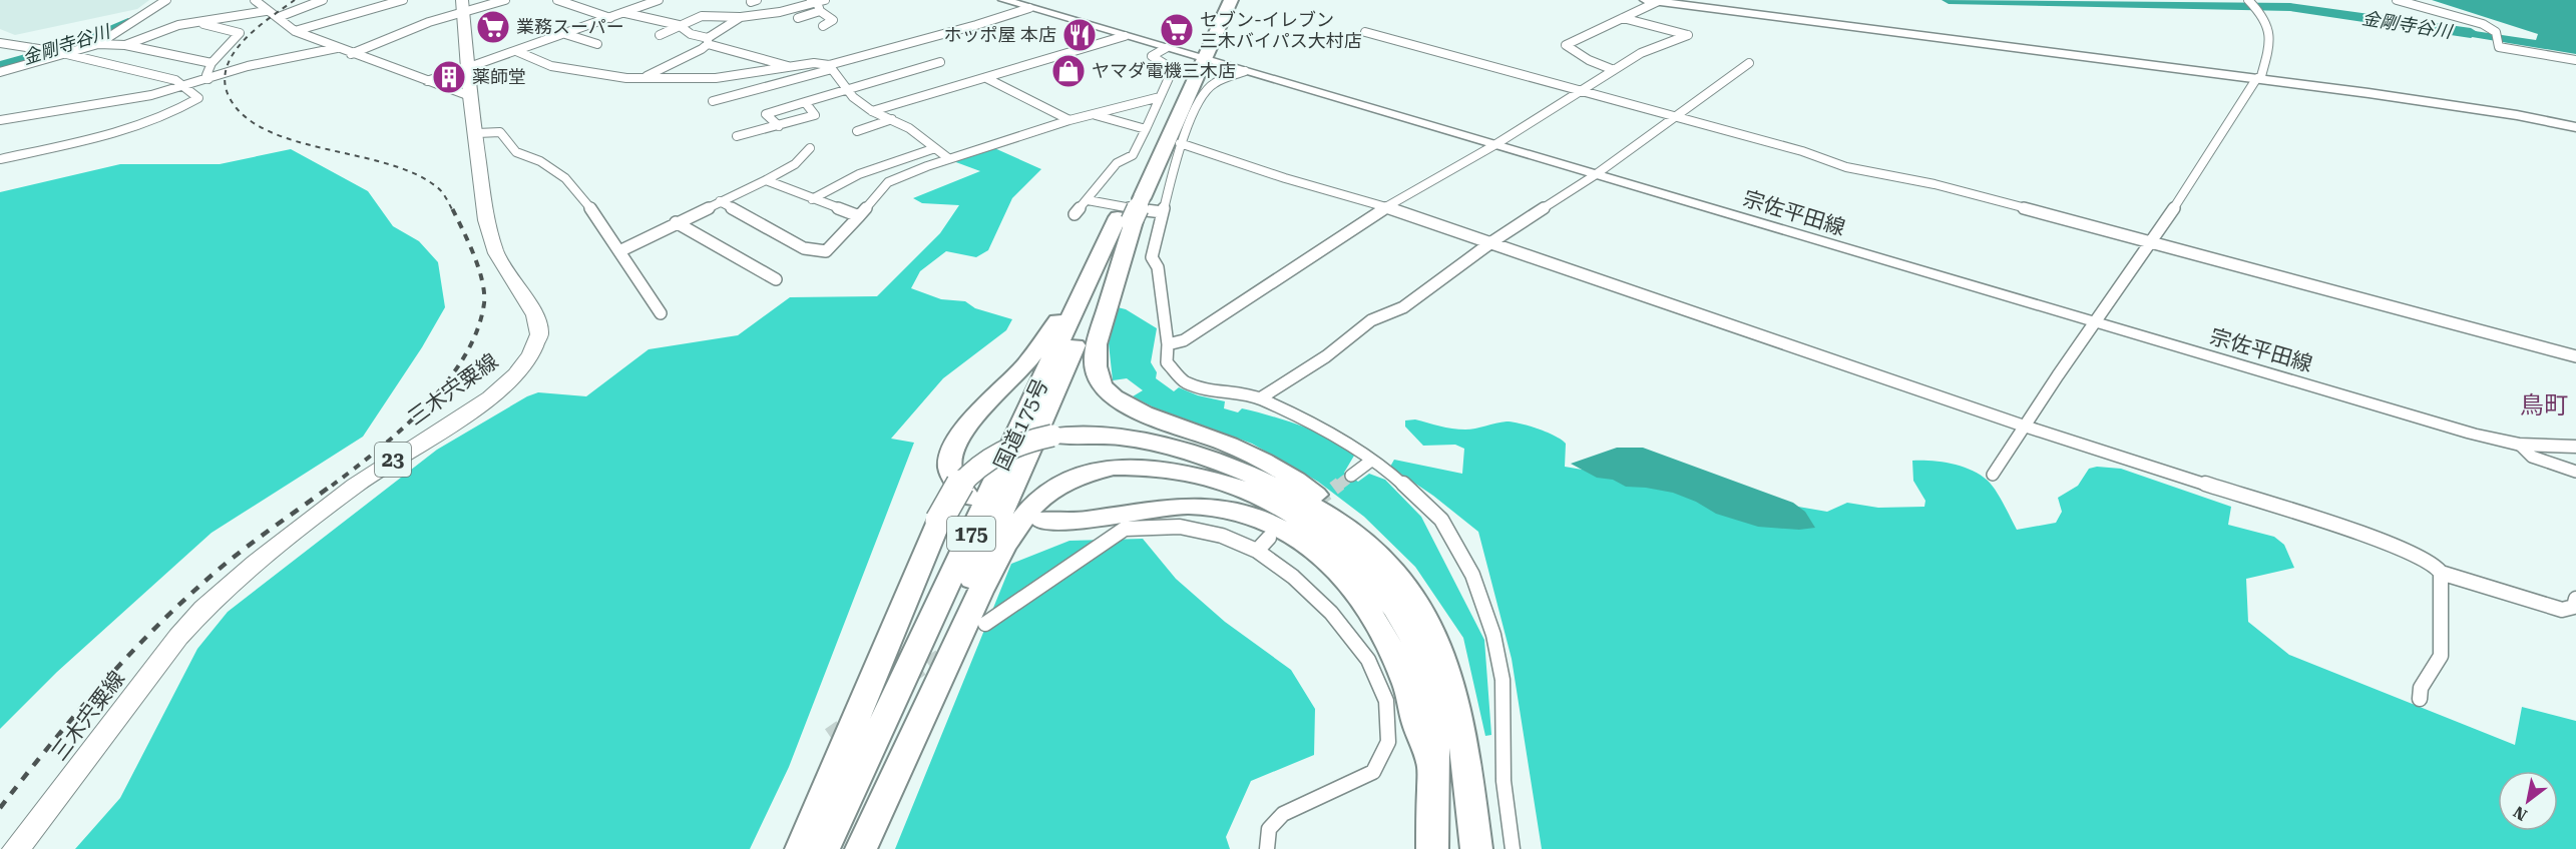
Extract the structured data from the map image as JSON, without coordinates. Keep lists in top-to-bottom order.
{
  "streets": {
    "highway": ["国道175号", "175"],
    "main road": ["宗佐平田線", "三木宍粟線", "23"]
  },
  "crossings": [
    ["宗佐平田線", "国道175号"]
  ],
  "districts": ["鳥町"],
  "water": ["金剛寺谷川"],
  "places": {
    "supermarket": ["業務スーパー", "セブン-イレブン 三木バイパス大村店"],
    "restaurant": ["ホッポ屋 本店"],
    "shop": ["ヤマダ電機三木店"],
    "building": ["薬師堂"]
  },
  "north": "bottom left"
}
